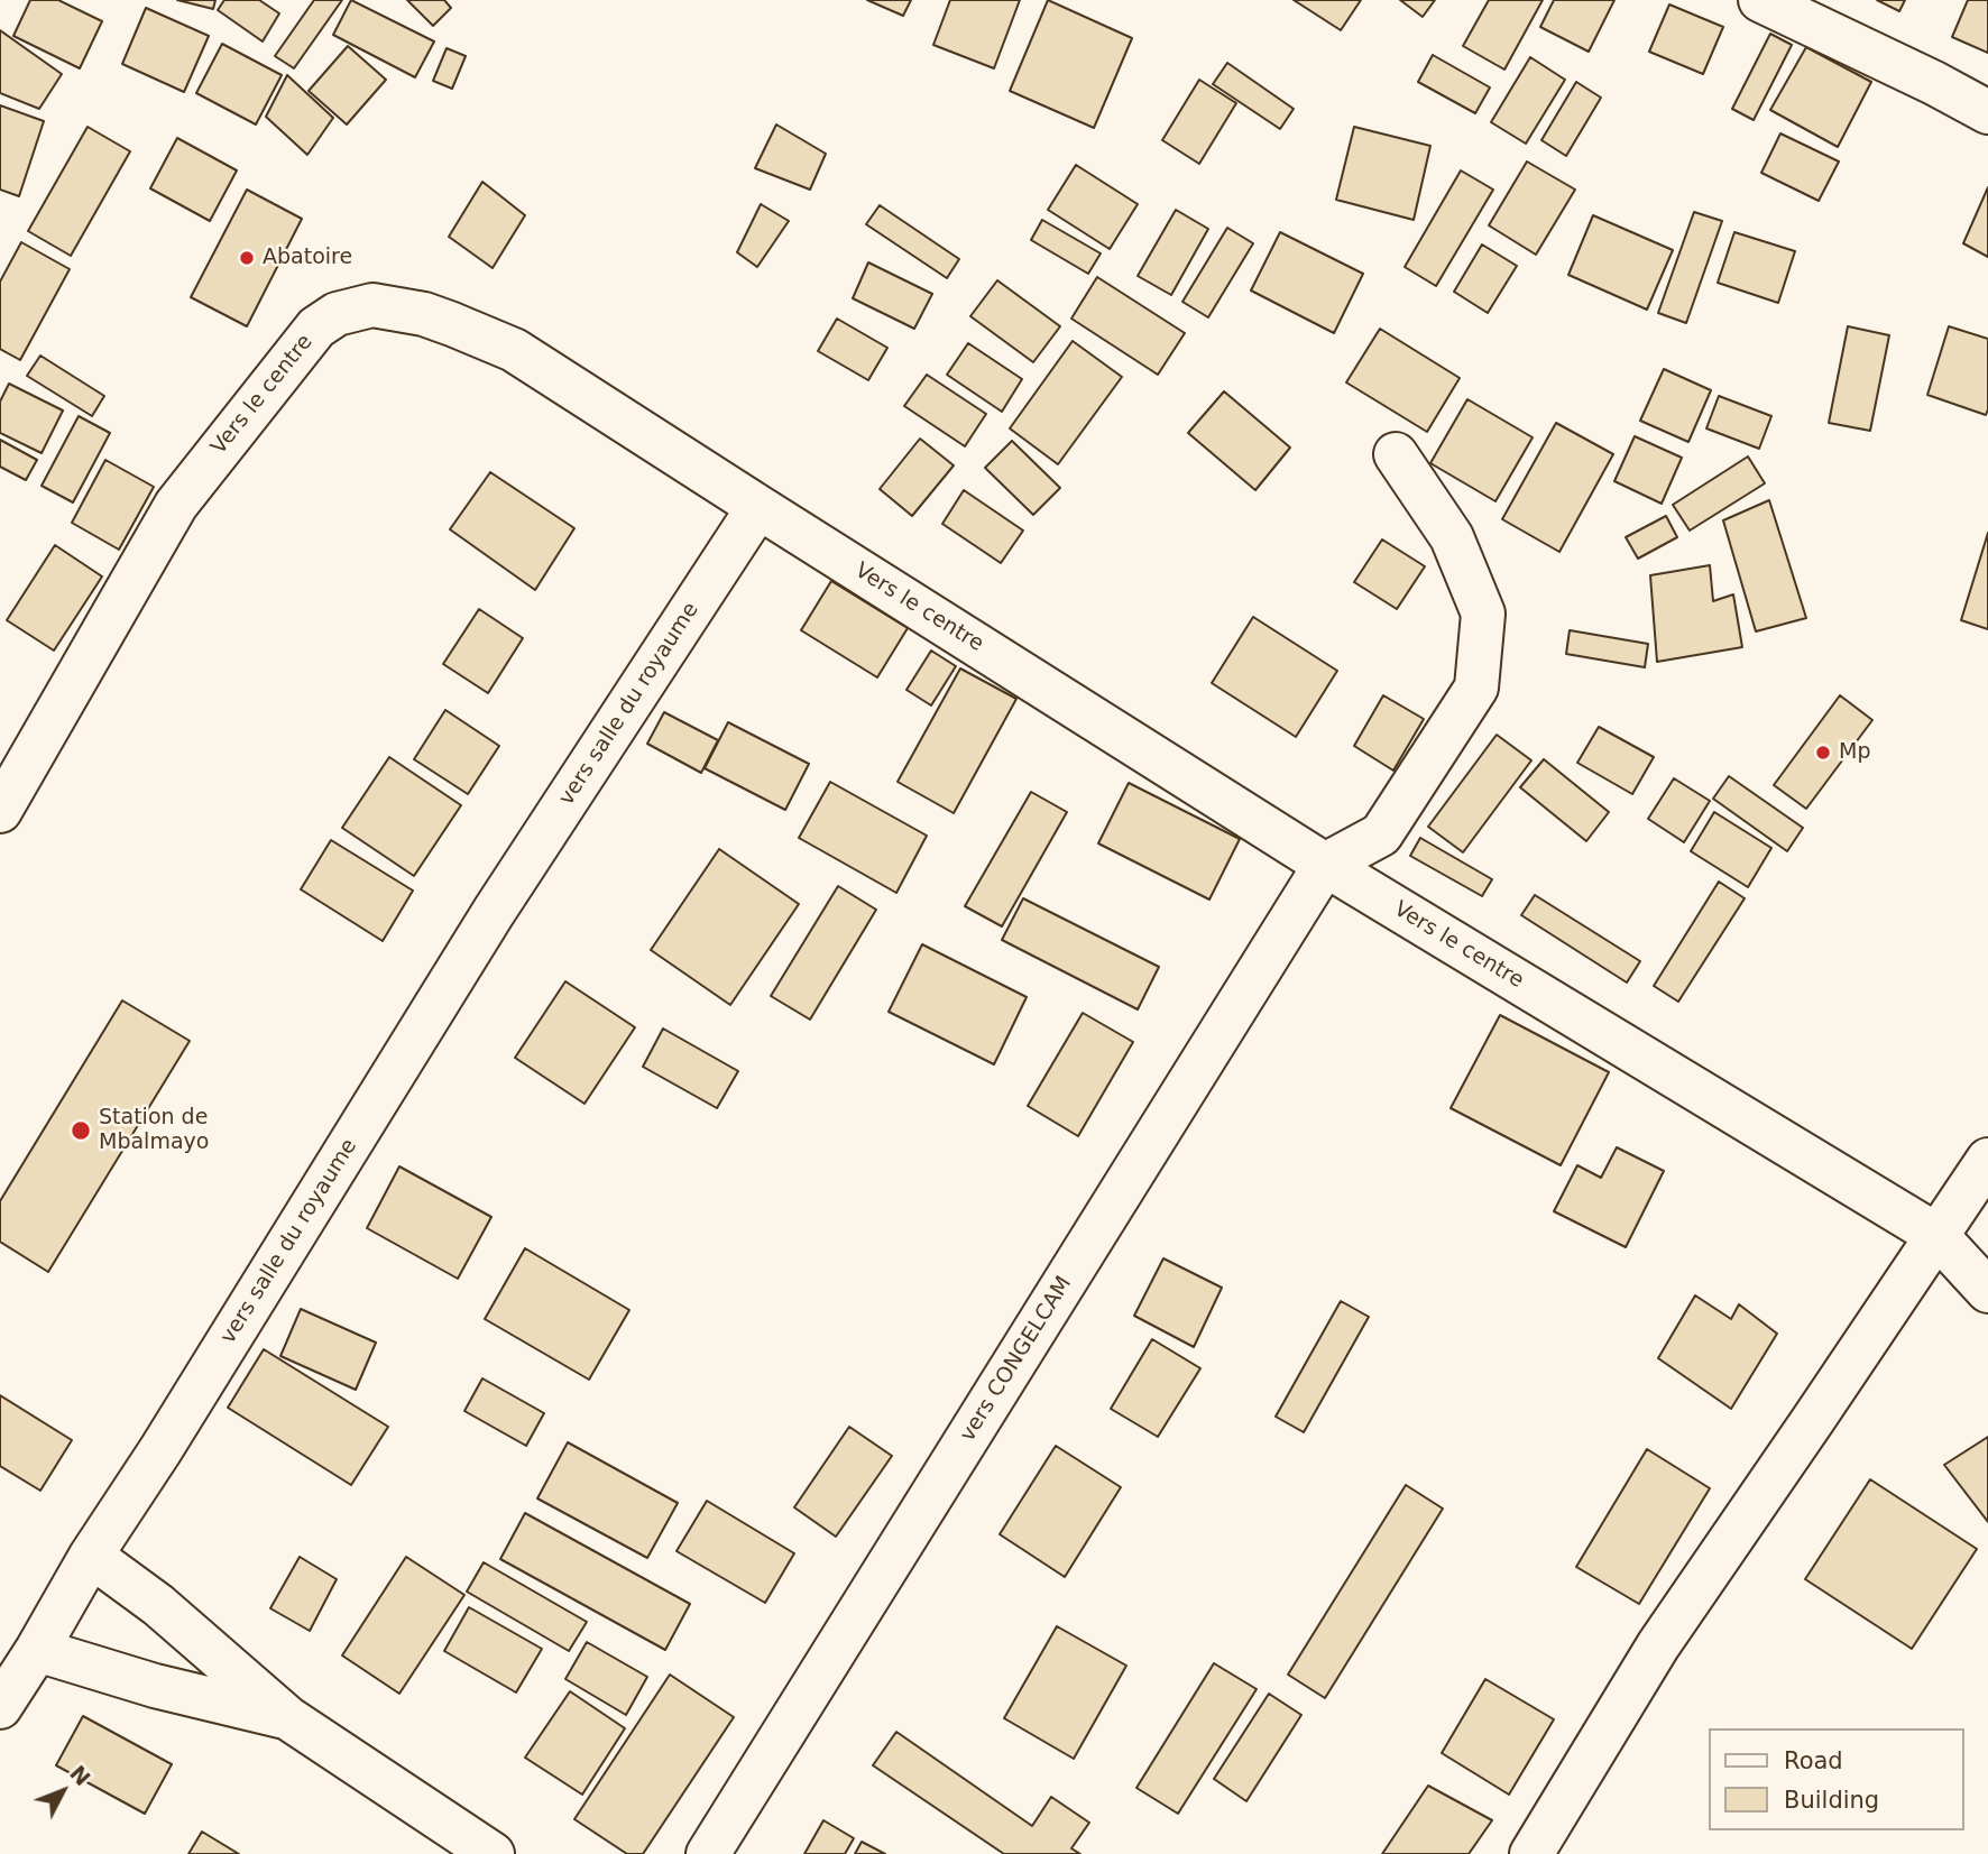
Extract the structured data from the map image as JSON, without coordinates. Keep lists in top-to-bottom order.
{
  "streets": {
    "street": ["Vers le centre", "vers salle du royaume", "vers CONGELCAM"]
  },
  "crossings": [
    ["Vers le centre", "vers salle du royaume"],
    ["Vers le centre", "vers CONGELCAM"]
  ],
  "places": ["Abatoire", "Mp", "Station de Mbalmayo"],
  "legend": ["Road", "Building"],
  "north": "top right"
}
